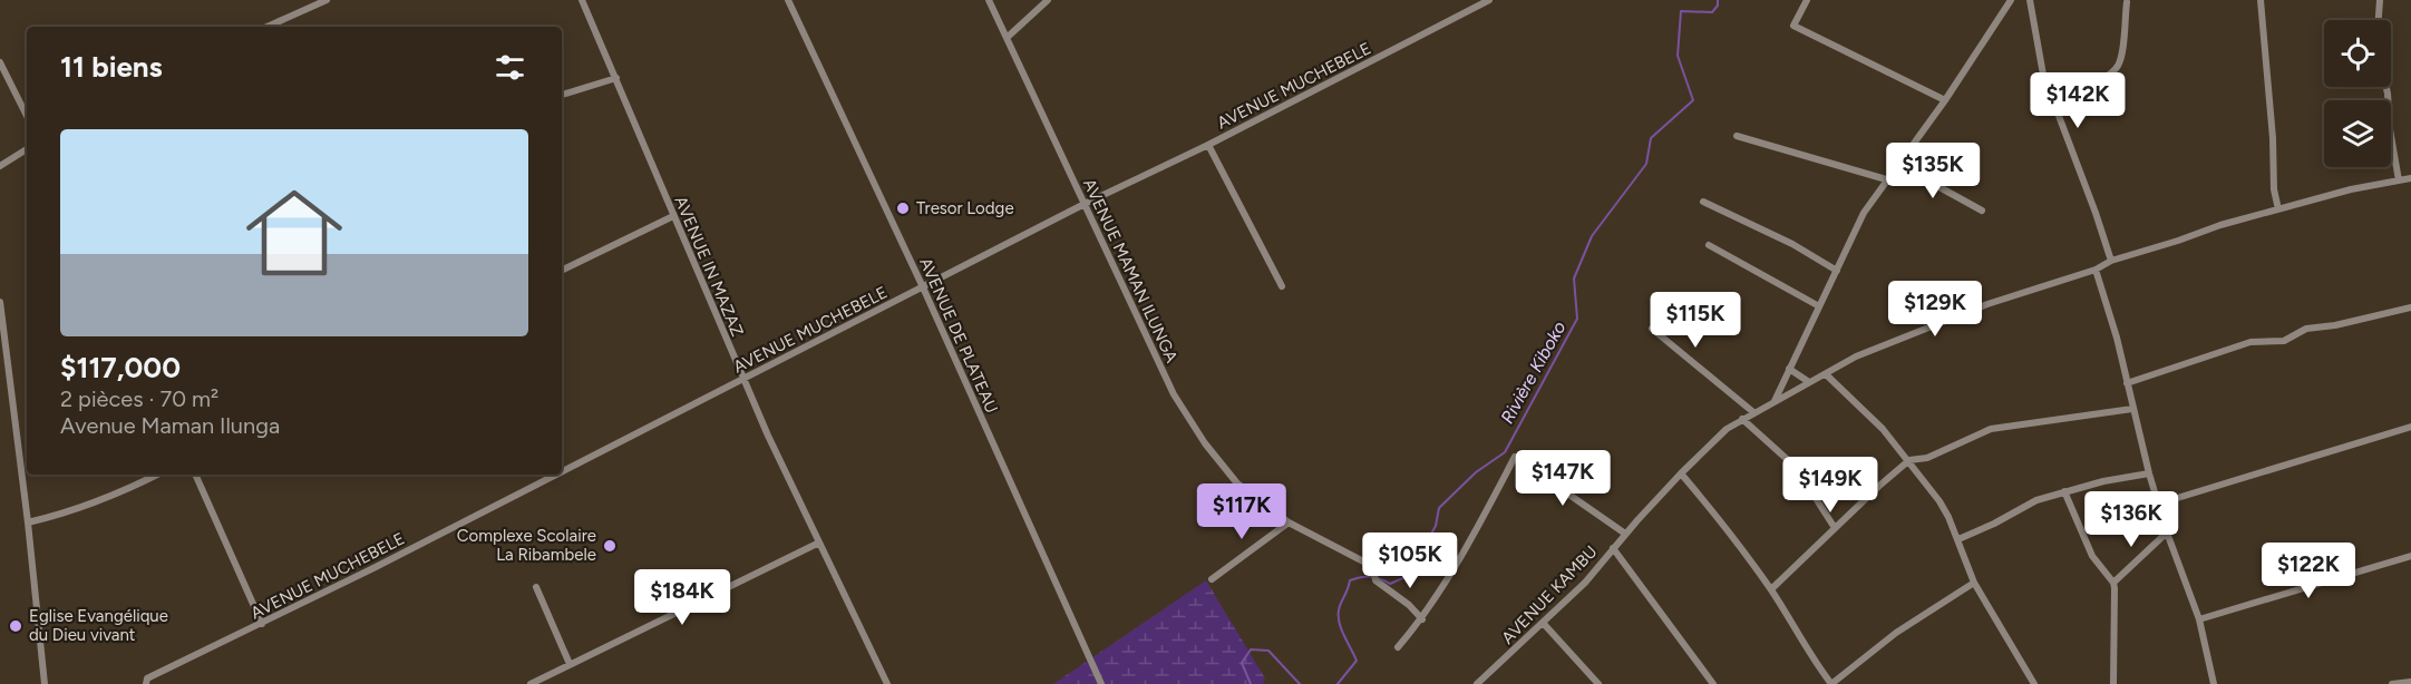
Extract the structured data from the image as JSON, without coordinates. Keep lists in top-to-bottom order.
{
  "streets": {
    "street": [
      "AVENUE MUCHEBELE",
      "AVENUE IN MAZAZ",
      "AVENUE MAMAN ILUNGA",
      "AVENUE DE PLATEAU",
      "AVENUE KAMBU"
    ]
  },
  "crossings": [
    ["AVENUE MUCHEBELE", "AVENUE IN MAZAZ"],
    ["AVENUE MUCHEBELE", "AVENUE MAMAN ILUNGA"],
    ["AVENUE MUCHEBELE", "AVENUE DE PLATEAU"]
  ],
  "water": ["Rivière Kiboko"],
  "places": ["Tresor Lodge", "Complexe Scolaire La Ribambele", "Eglise Evangélique du Dieu vivant"],
  "page": {
    "heading": "11 biens",
    "price": [
      "$142K",
      "$135K",
      "$129K",
      "$115K",
      "$147K",
      "$149K",
      "$117K",
      "$136K",
      "$105K",
      "$122K",
      "$184K"
    ],
    "list": [
      {
        "name": "$117,000",
        "note": "2 pièces · 70 m² · Avenue Maman Ilunga"
      }
    ]
  }
}
